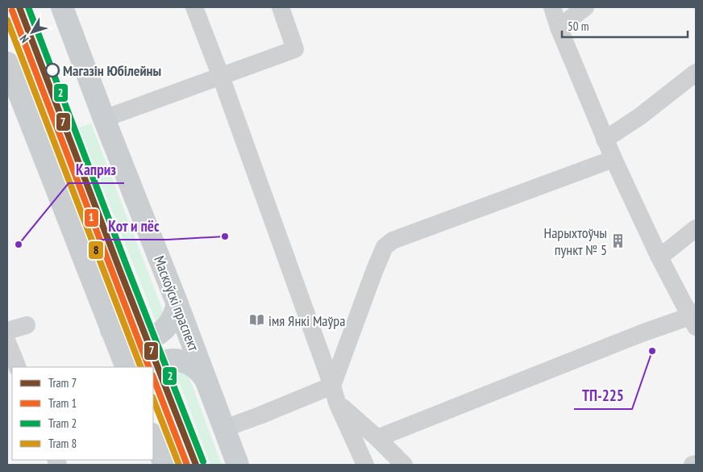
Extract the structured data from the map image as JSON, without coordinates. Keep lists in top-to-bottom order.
{
  "streets": {
    "main road": ["Маскоўскі праспект"]
  },
  "places": {
    "other": [
      "Магазін Юбілейны",
      "Кот и пёс",
      "Каприз",
      "ТП-225"
    ],
    "building": ["Нарыхтоўчы пункт № 5"],
    "library": ["імя Янкі Маўра"]
  },
  "lines": [
    "tram line 7",
    "tram line 2",
    "tram line 1",
    "tram line 8"
  ],
  "legend": [
    "Tram 7",
    "Tram 1",
    "Tram 2",
    "Tram 8"
  ],
  "scale_bar": "50 m",
  "north": "bottom left"
}
